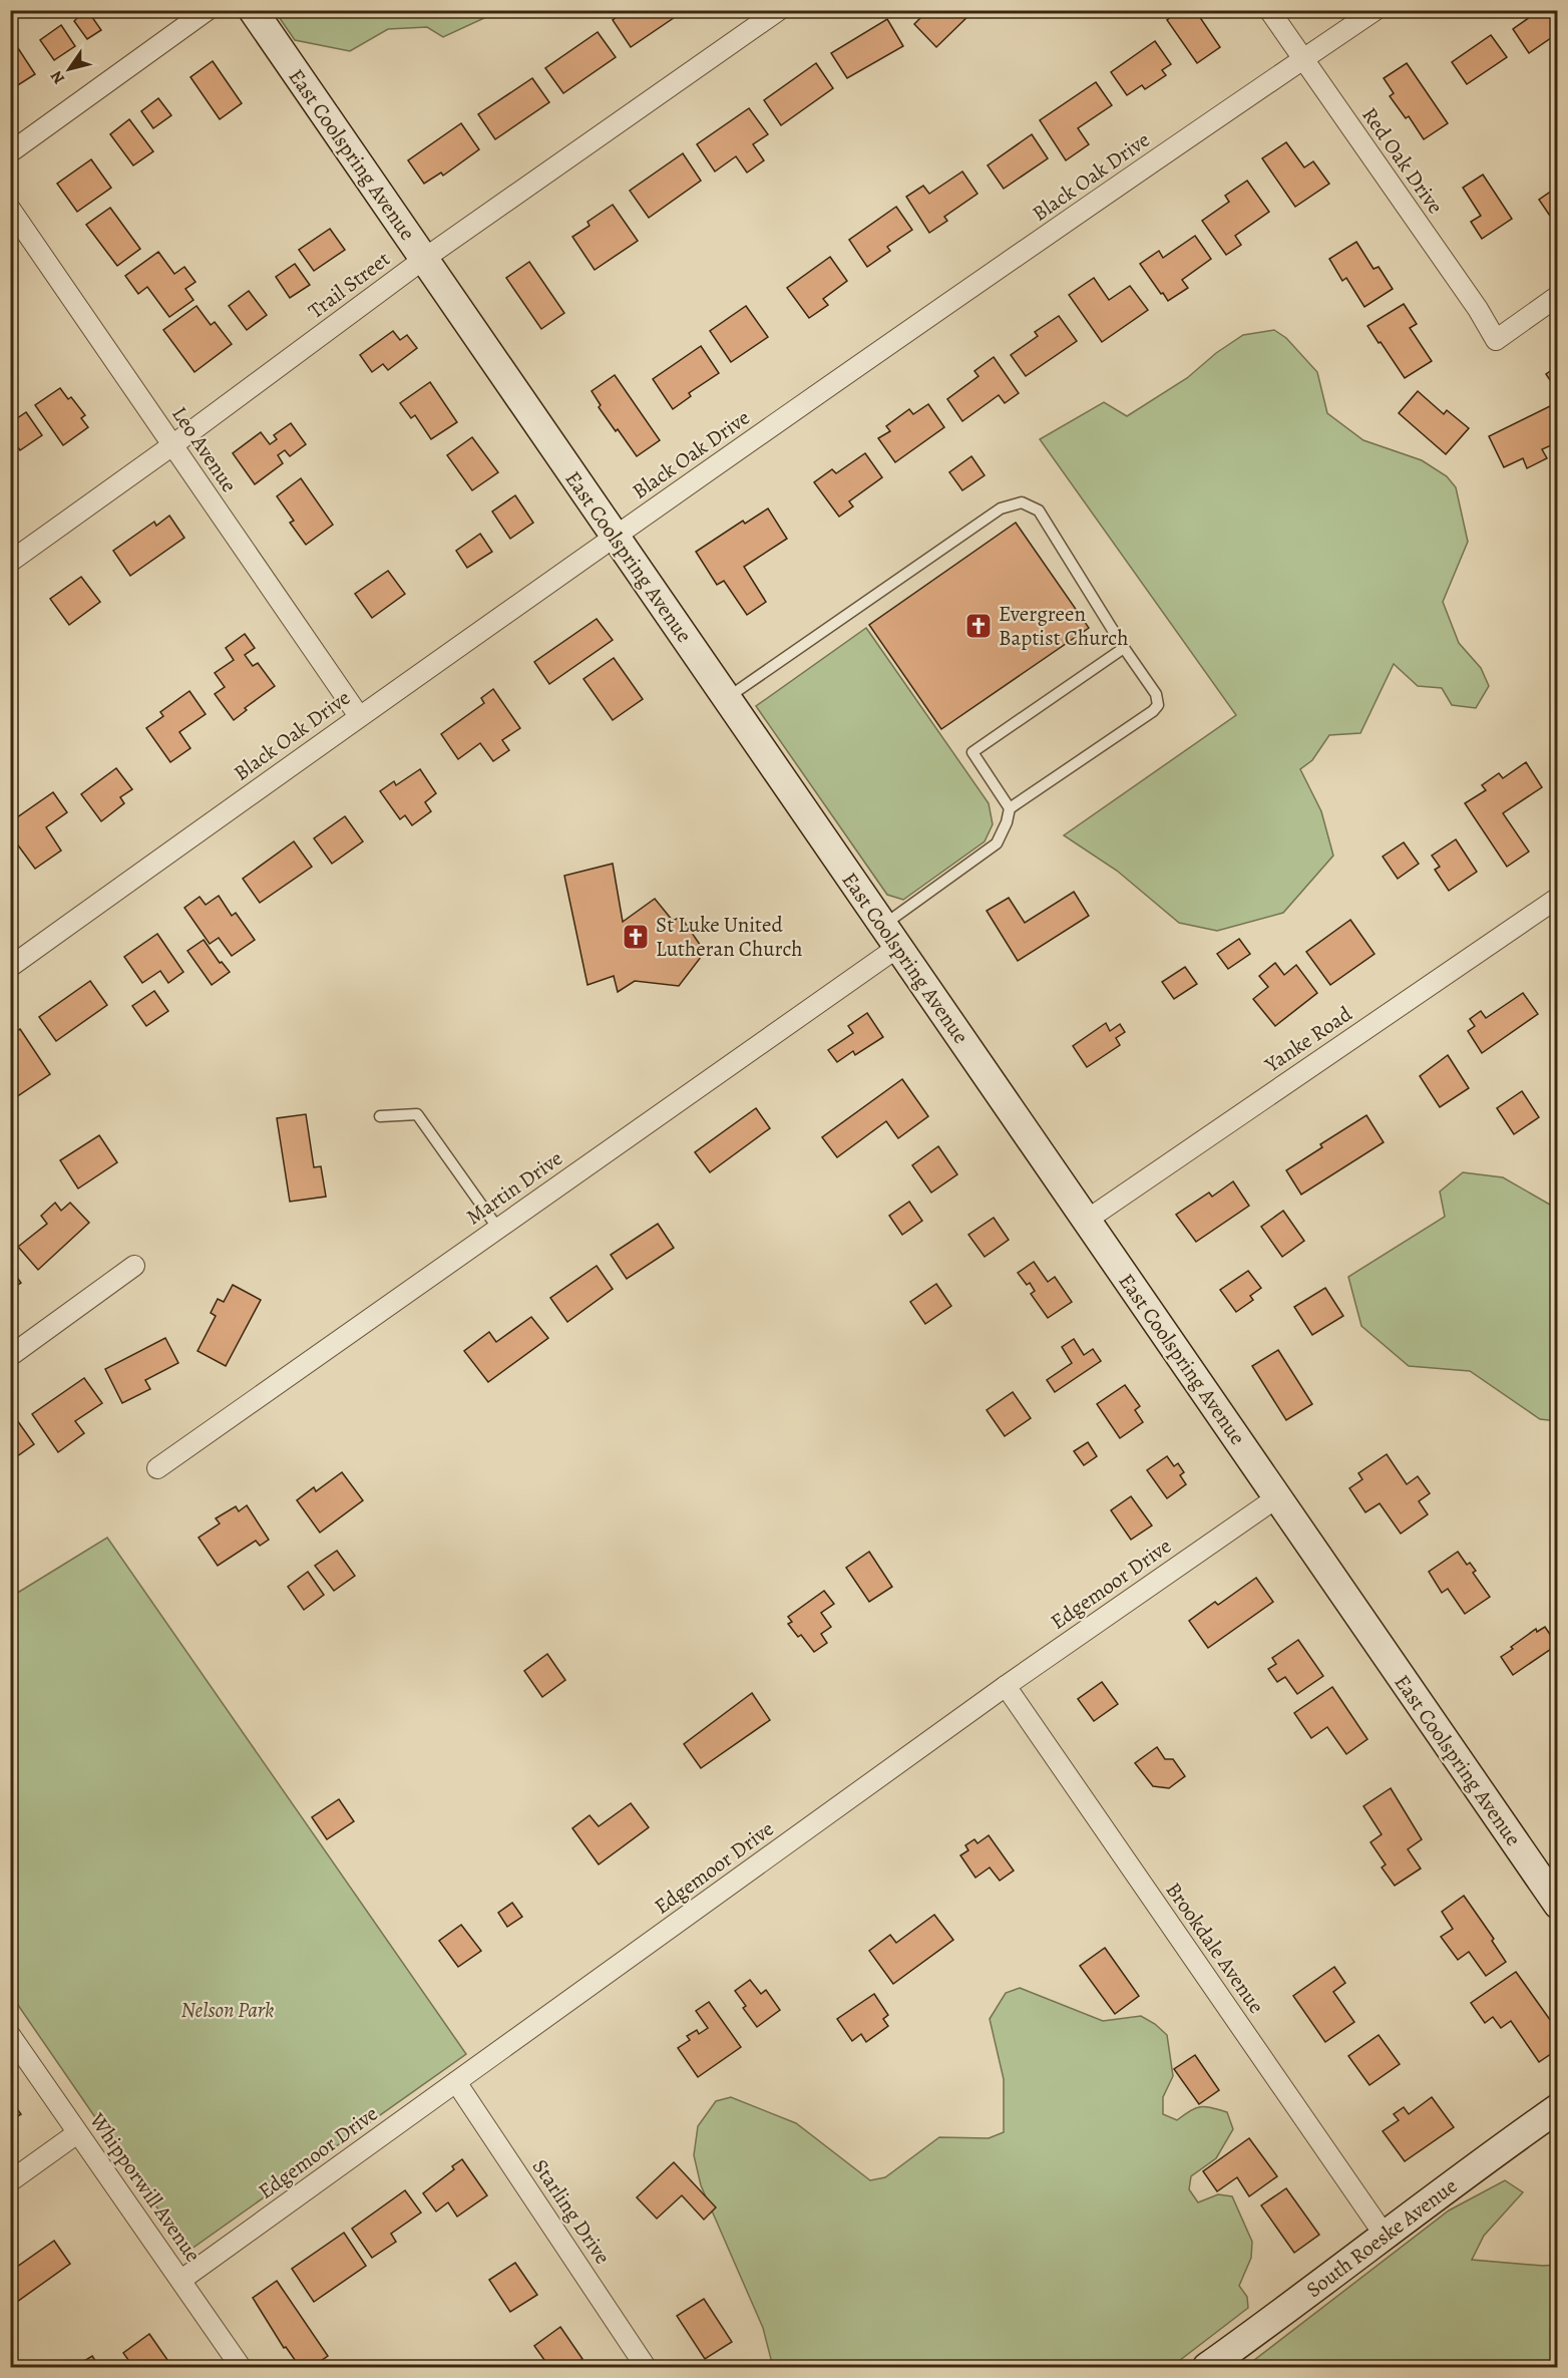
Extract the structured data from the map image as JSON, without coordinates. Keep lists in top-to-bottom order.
{
  "streets": {
    "street": [
      "East Coolspring Avenue",
      "Red Oak Drive",
      "Black Oak Drive",
      "Trail Street",
      "Leo Avenue",
      "Yanke Road",
      "Martin Drive",
      "Edgemoor Drive",
      "Brookdale Avenue",
      "Whipporwill Avenue",
      "Starling Drive",
      "South Roeske Avenue"
    ]
  },
  "crossings": [
    ["East Coolspring Avenue", "Black Oak Drive"],
    ["East Coolspring Avenue", "Trail Street"],
    ["East Coolspring Avenue", "Yanke Road"],
    ["East Coolspring Avenue", "Martin Drive"],
    ["East Coolspring Avenue", "Edgemoor Drive"],
    ["Red Oak Drive", "Black Oak Drive"],
    ["Black Oak Drive", "Leo Avenue"],
    ["Trail Street", "Leo Avenue"],
    ["Edgemoor Drive", "Brookdale Avenue"],
    ["Edgemoor Drive", "Whipporwill Avenue"],
    ["Edgemoor Drive", "Starling Drive"],
    ["Brookdale Avenue", "South Roeske Avenue"]
  ],
  "parks": ["Nelson Park"],
  "places": {
    "church": ["Evergreen Baptist Church", "St Luke United Lutheran Church"]
  },
  "north": "bottom left"
}
